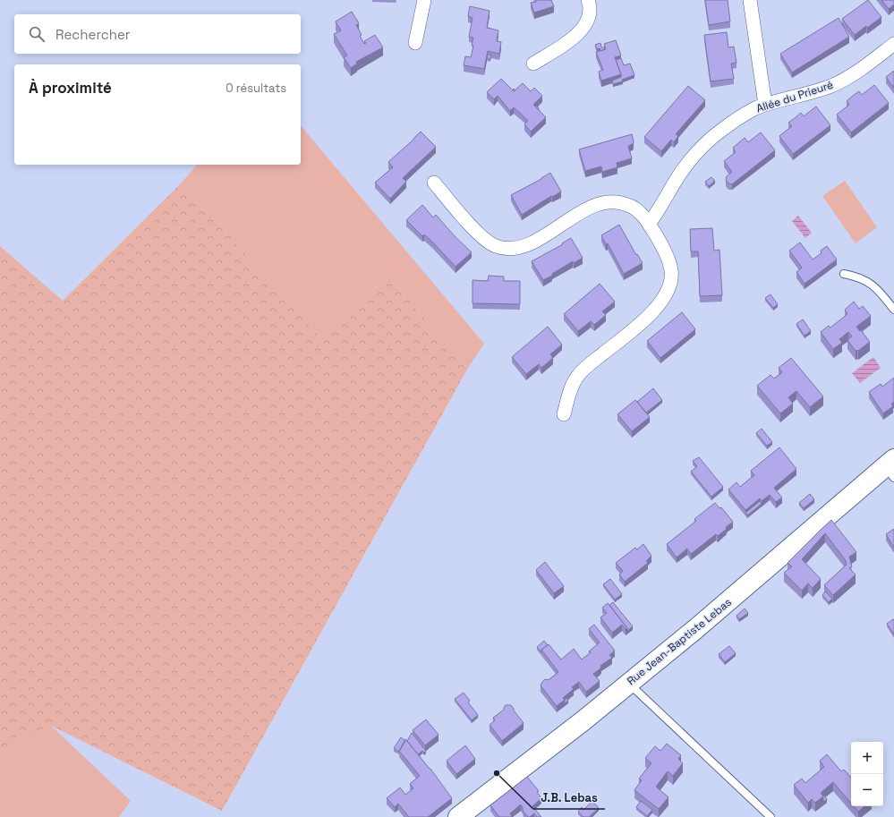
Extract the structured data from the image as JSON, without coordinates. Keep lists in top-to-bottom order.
{
  "streets": {
    "main road": ["Rue Jean-Baptiste Lebas"],
    "street": ["Allée du Prieuré"]
  },
  "places": ["J.B. Lebas"],
  "page": {
    "search": "Rechercher",
    "heading": ["À proximité", "0 résultats"],
    "map_buttons": ["+", "−"]
  }
}
